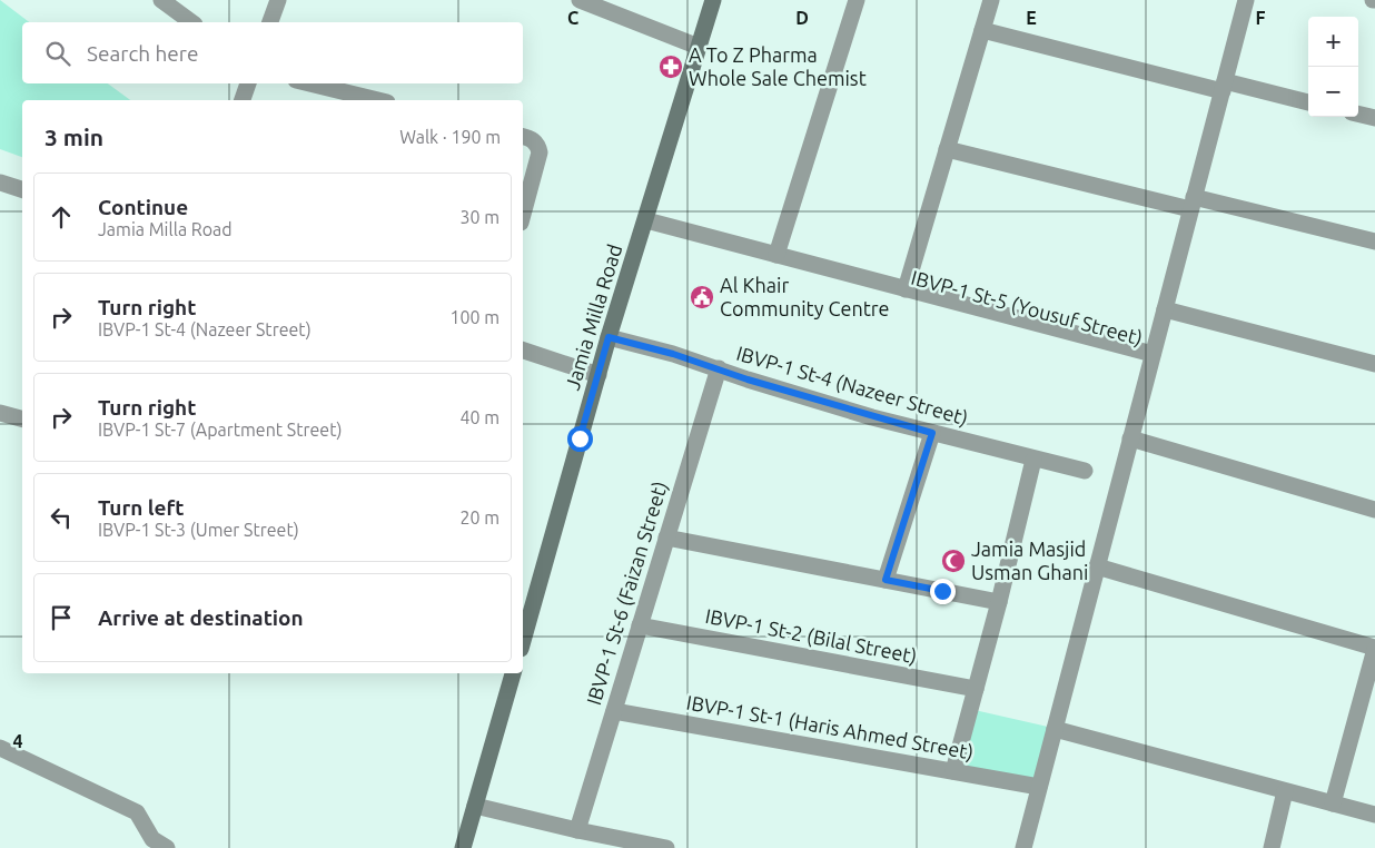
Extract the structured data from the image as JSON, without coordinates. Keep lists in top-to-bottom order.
{
  "streets": {
    "main road": ["Jamia Milla Road"],
    "street": [
      "IBVP-1 St-5 (Yousuf Street)",
      "IBVP-1 St-4 (Nazeer Street)",
      "IBVP-1 St-6 (Faizan Street)",
      "IBVP-1 St-2 (Bilal Street)",
      "IBVP-1 St-1 (Haris Ahmed Street)"
    ]
  },
  "crossings": [
    ["Jamia Milla Road", "IBVP-1 St-4 (Nazeer Street)"],
    ["IBVP-1 St-4 (Nazeer Street)", "IBVP-1 St-6 (Faizan Street)"],
    ["IBVP-1 St-6 (Faizan Street)", "IBVP-1 St-2 (Bilal Street)"],
    ["IBVP-1 St-6 (Faizan Street)", "IBVP-1 St-1 (Haris Ahmed Street)"]
  ],
  "places": {
    "pharmacy": ["A To Z Pharma Whole Sale Chemist"],
    "public building": ["Al Khair Community Centre"],
    "mosque": ["Jamia Masjid Usman Ghani"]
  },
  "page": {
    "map_buttons": ["+", "−"],
    "search": "Search here",
    "heading": ["3 min", "Walk · 190 m"],
    "list": [
      ["Continue", "Jamia Milla Road", "30 m"],
      ["Turn right", "IBVP-1 St-4 (Nazeer Street)", "100 m"],
      ["Turn right", "IBVP-1 St-7 (Apartment Street)", "40 m"],
      ["Turn left", "IBVP-1 St-3 (Umer Street)", "20 m"],
      "Arrive at destination"
    ]
  },
  "grid": {
    "columns": [
      "C",
      "D",
      "E",
      "F"
    ],
    "rows": ["4"]
  }
}
